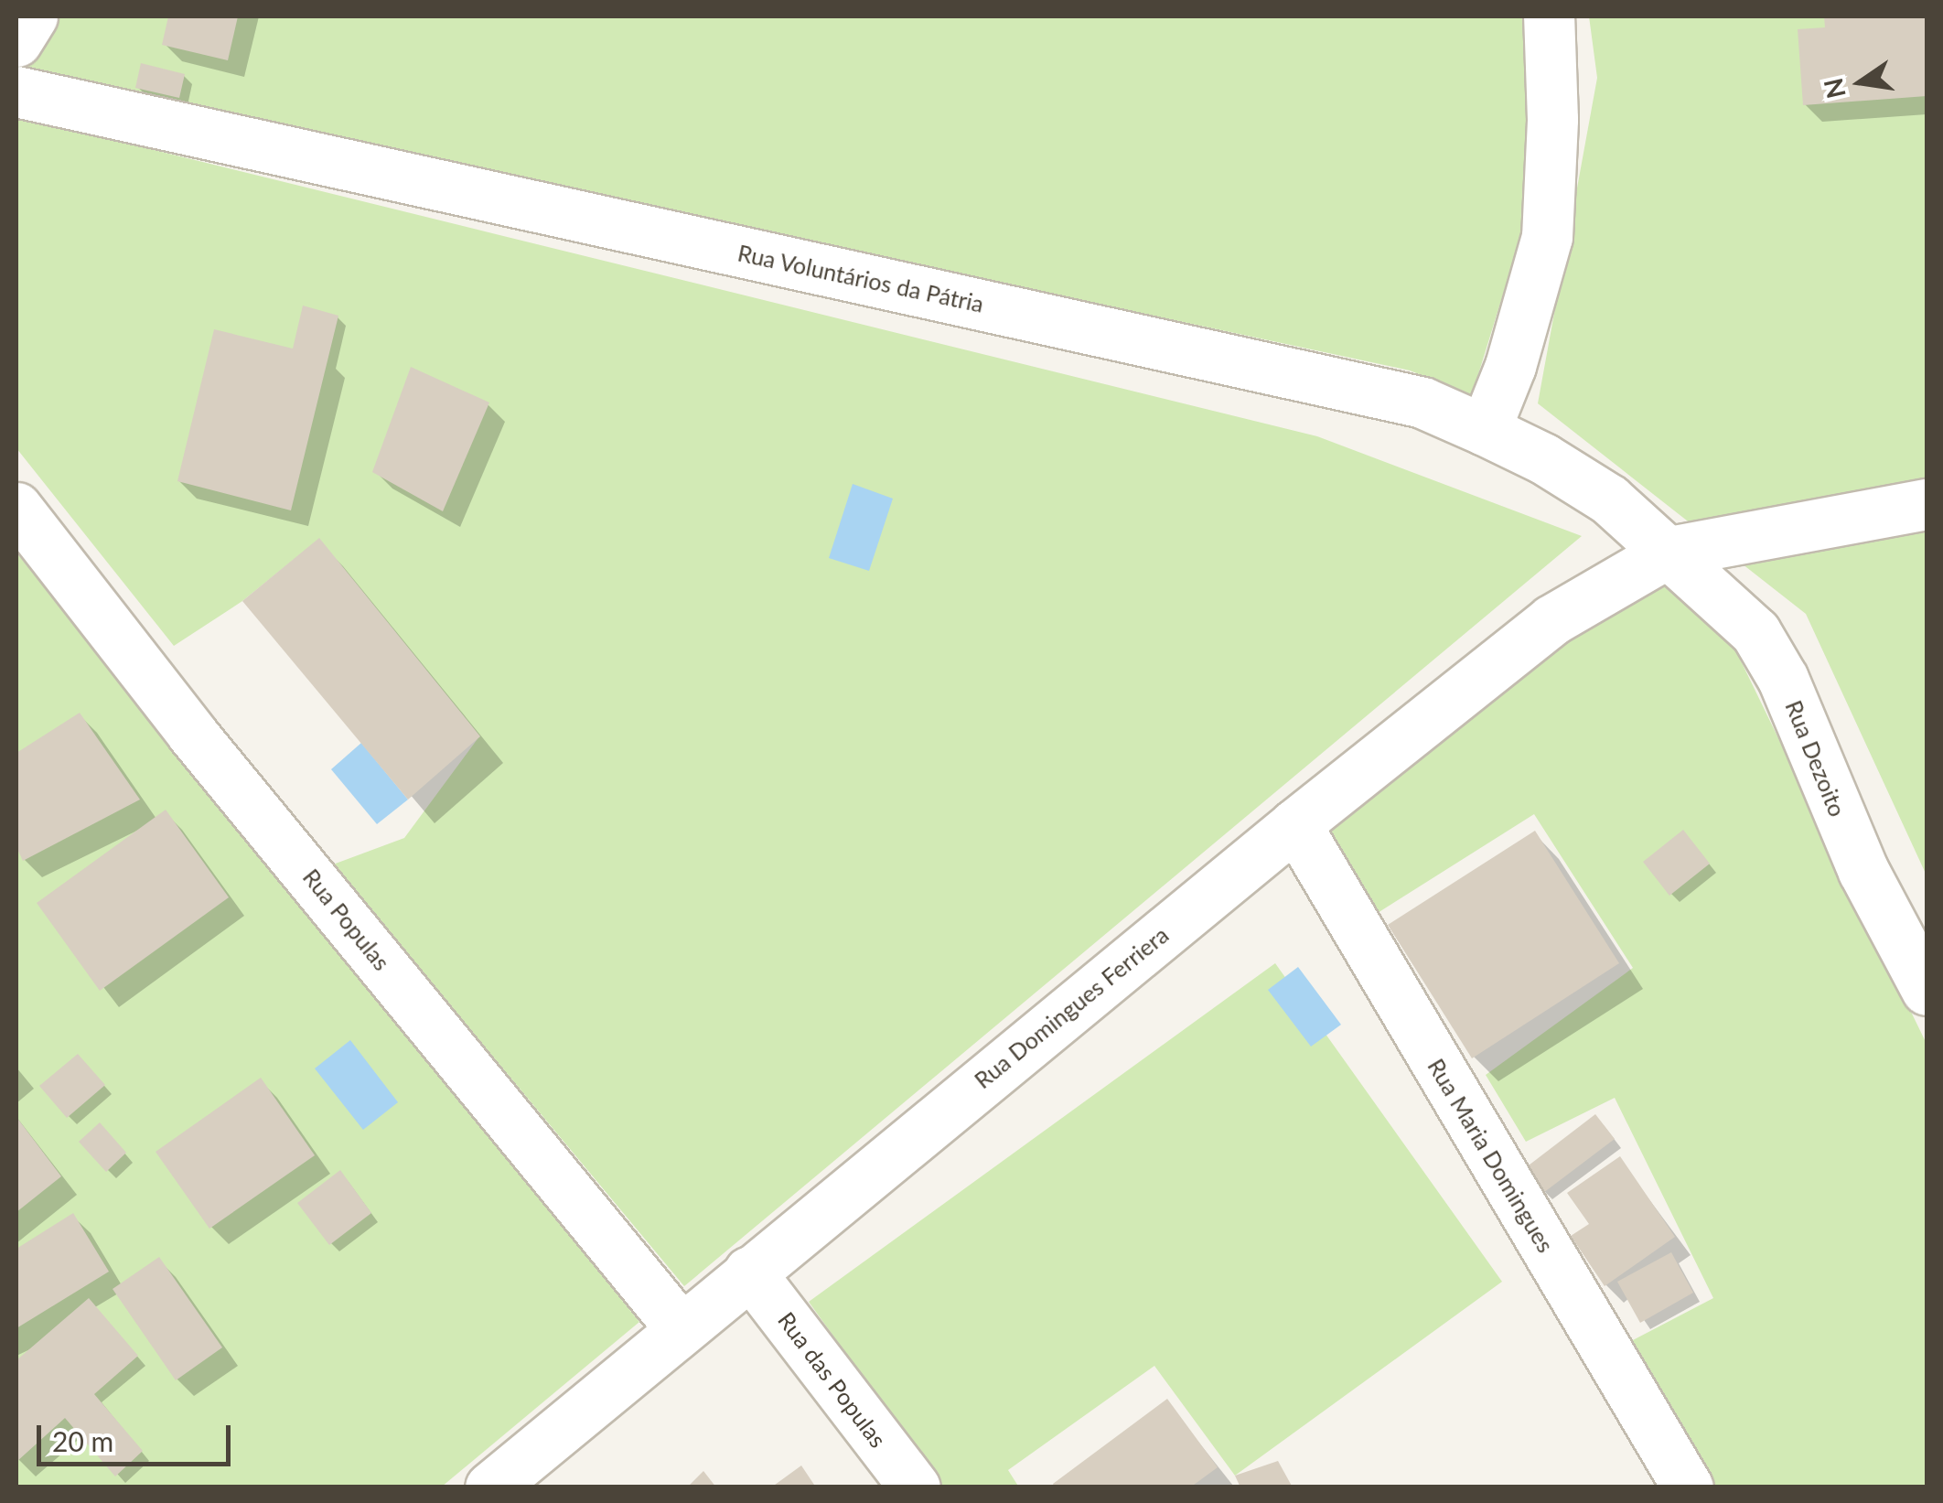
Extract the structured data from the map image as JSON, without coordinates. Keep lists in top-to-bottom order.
{
  "streets": {
    "street": [
      "Rua Voluntários da Pátria",
      "Rua Dezoito",
      "Rua Populas",
      "Rua Domingues Ferriera",
      "Rua Maria Domingues",
      "Rua das Populas"
    ]
  },
  "crossings": [
    ["Rua Voluntários da Pátria", "Rua Dezoito"],
    ["Rua Voluntários da Pátria", "Rua Domingues Ferriera"],
    ["Rua Dezoito", "Rua Domingues Ferriera"],
    ["Rua Populas", "Rua Domingues Ferriera"],
    ["Rua Domingues Ferriera", "Rua Maria Domingues"],
    ["Rua Domingues Ferriera", "Rua das Populas"]
  ],
  "scale_bar": "20 m",
  "north": "left"
}
